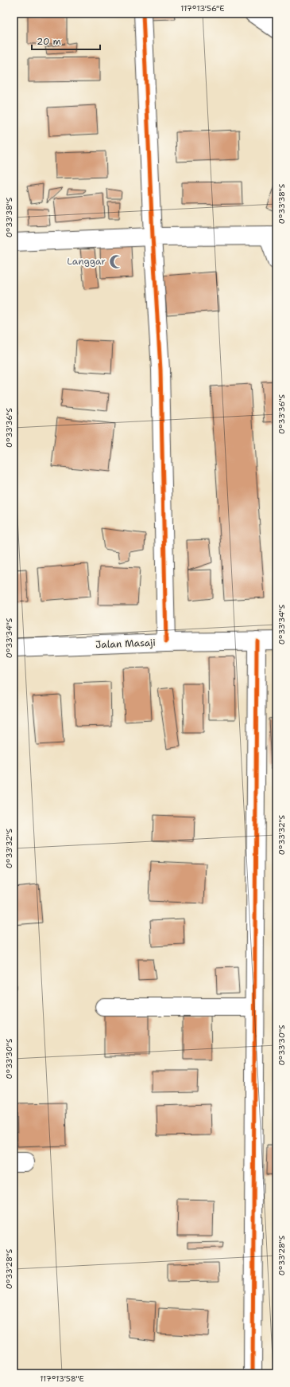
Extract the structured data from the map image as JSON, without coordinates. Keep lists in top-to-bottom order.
{
  "streets": {
    "street": ["Jalan Masaji"]
  },
  "places": {
    "mosque": ["Langgar"]
  },
  "scale_bar": "20 m",
  "coordinates": [
    "117°13'56\"E",
    "0°33'38\"S",
    "0°33'36\"S",
    "0°33'34\"S",
    "0°33'32\"S",
    "0°33'30\"S",
    "0°33'28\"S",
    "117°13'58\"E"
  ]
}
